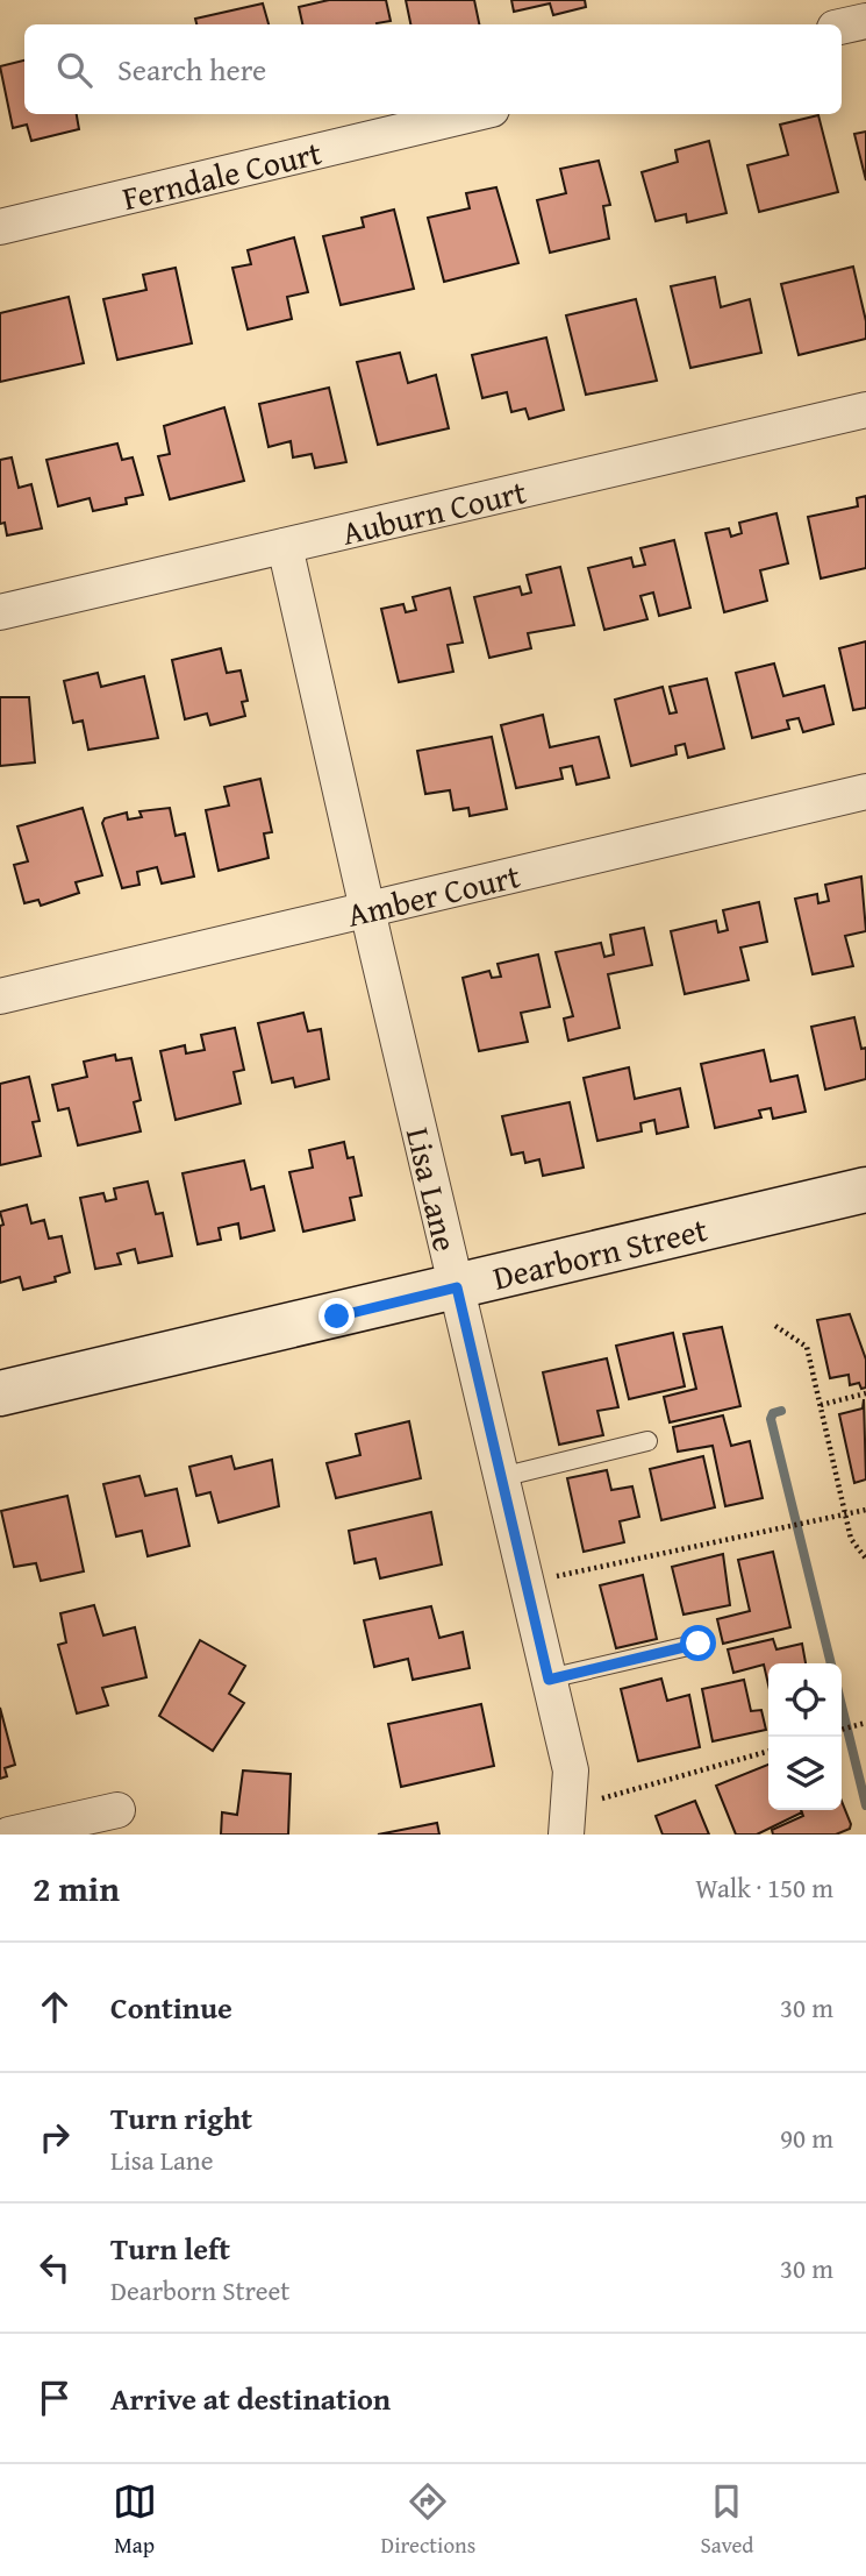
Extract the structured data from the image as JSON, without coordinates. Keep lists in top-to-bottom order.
{
  "streets": {
    "street": [
      "Ferndale Court",
      "Auburn Court",
      "Amber Court",
      "Lisa Lane",
      "Dearborn Street"
    ]
  },
  "crossings": [
    ["Auburn Court", "Lisa Lane"],
    ["Amber Court", "Lisa Lane"],
    ["Lisa Lane", "Dearborn Street"]
  ],
  "page": {
    "search": "Search here",
    "heading": ["2 min", "Walk · 150 m"],
    "list": [
      ["Continue", "30 m"],
      ["Turn right", "Lisa Lane", "90 m"],
      ["Turn left", "Dearborn Street", "30 m"],
      "Arrive at destination"
    ],
    "nav": ["Map", "Directions", "Saved"]
  }
}
